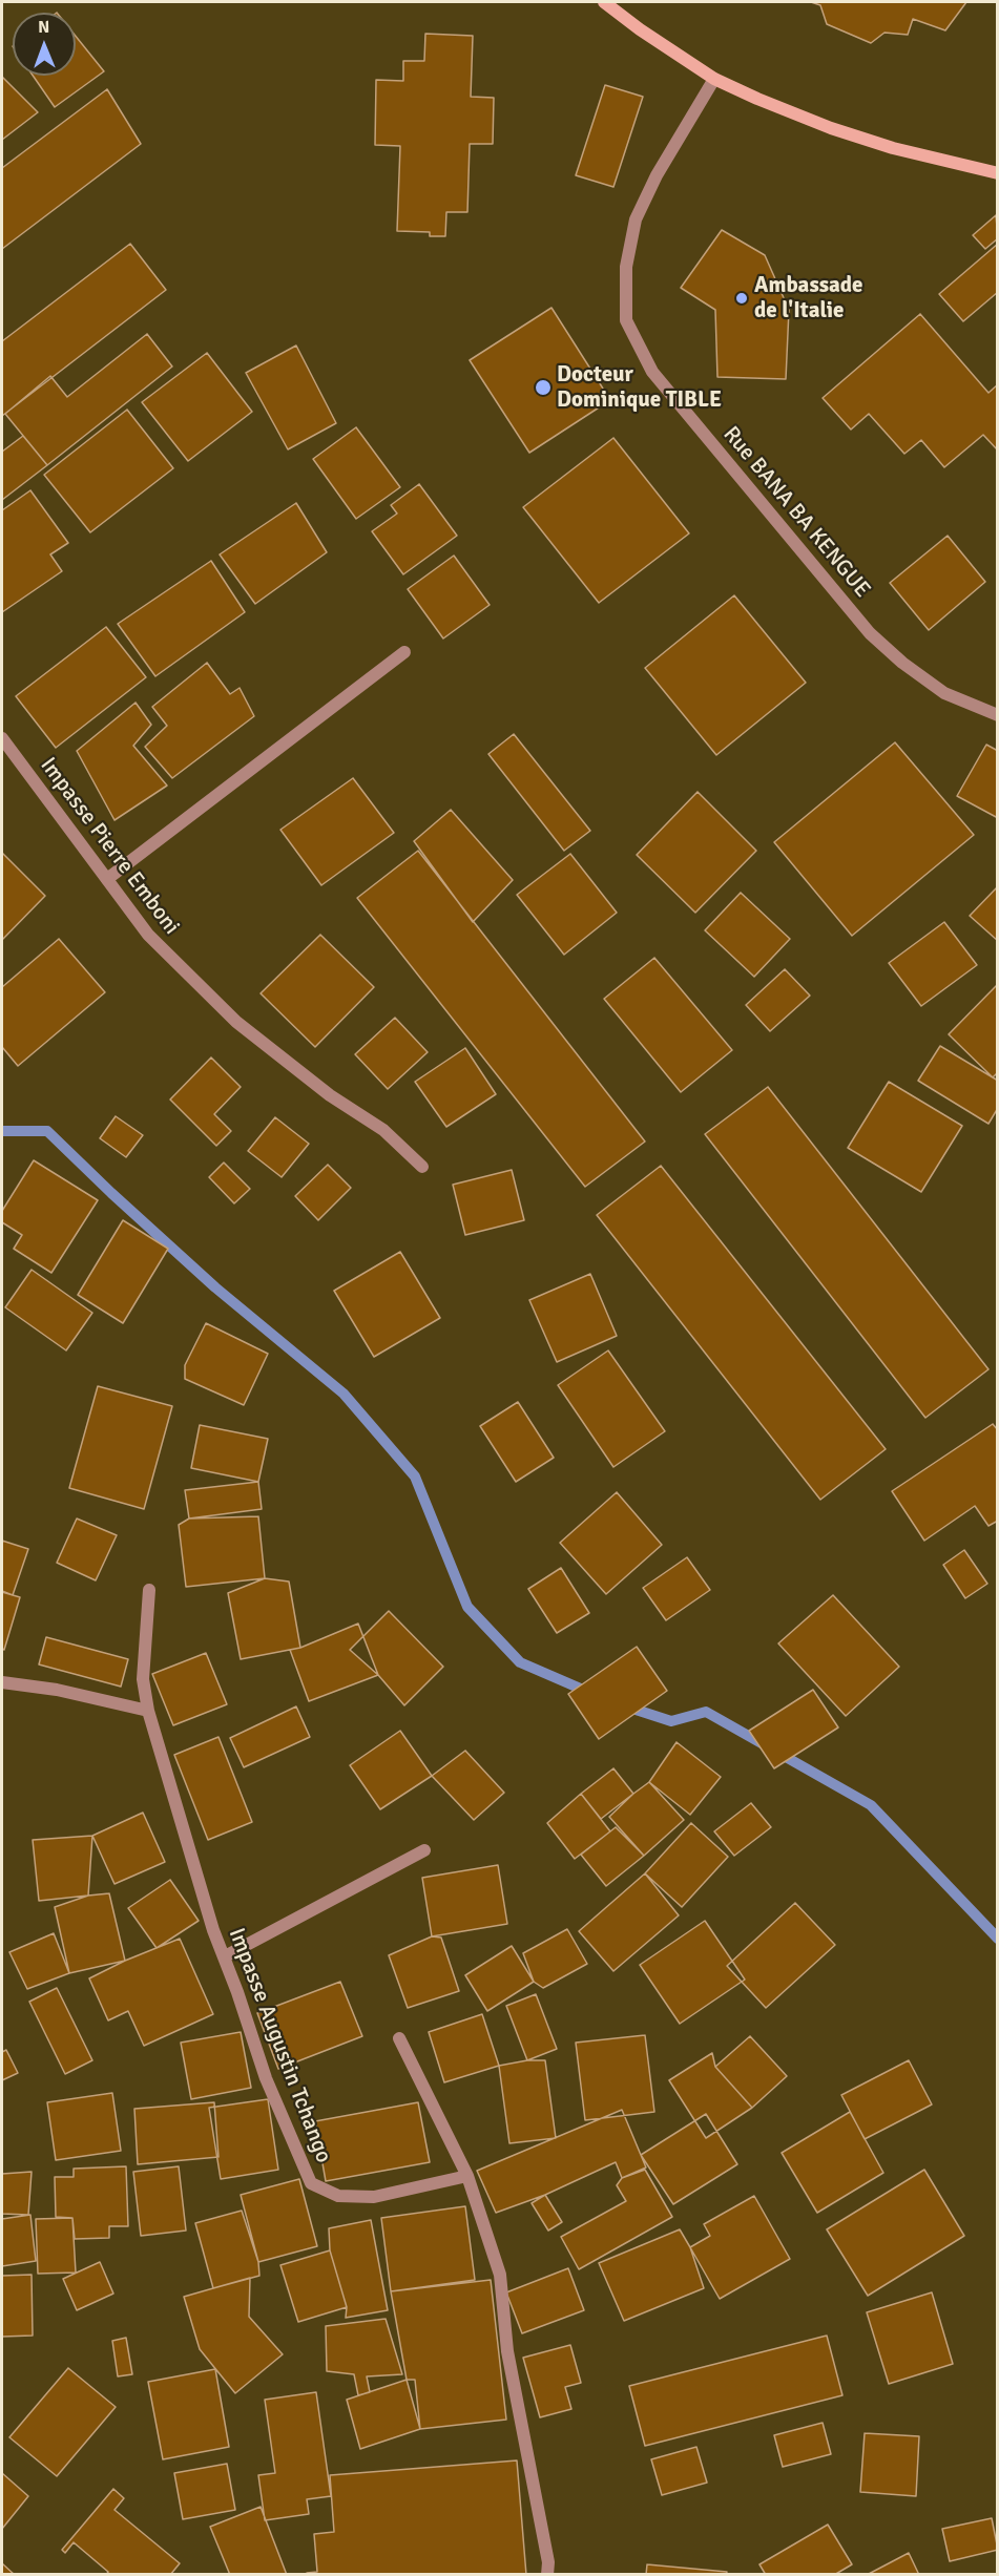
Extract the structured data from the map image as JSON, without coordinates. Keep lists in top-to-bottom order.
{
  "streets": {
    "street": ["Rue BANA BA KENGUE", "Impasse Pierre Emboni", "Impasse Augustin Tchango"]
  },
  "places": ["Ambassade de l'Italie", "Docteur Dominique TIBLE"],
  "north": "top"
}
